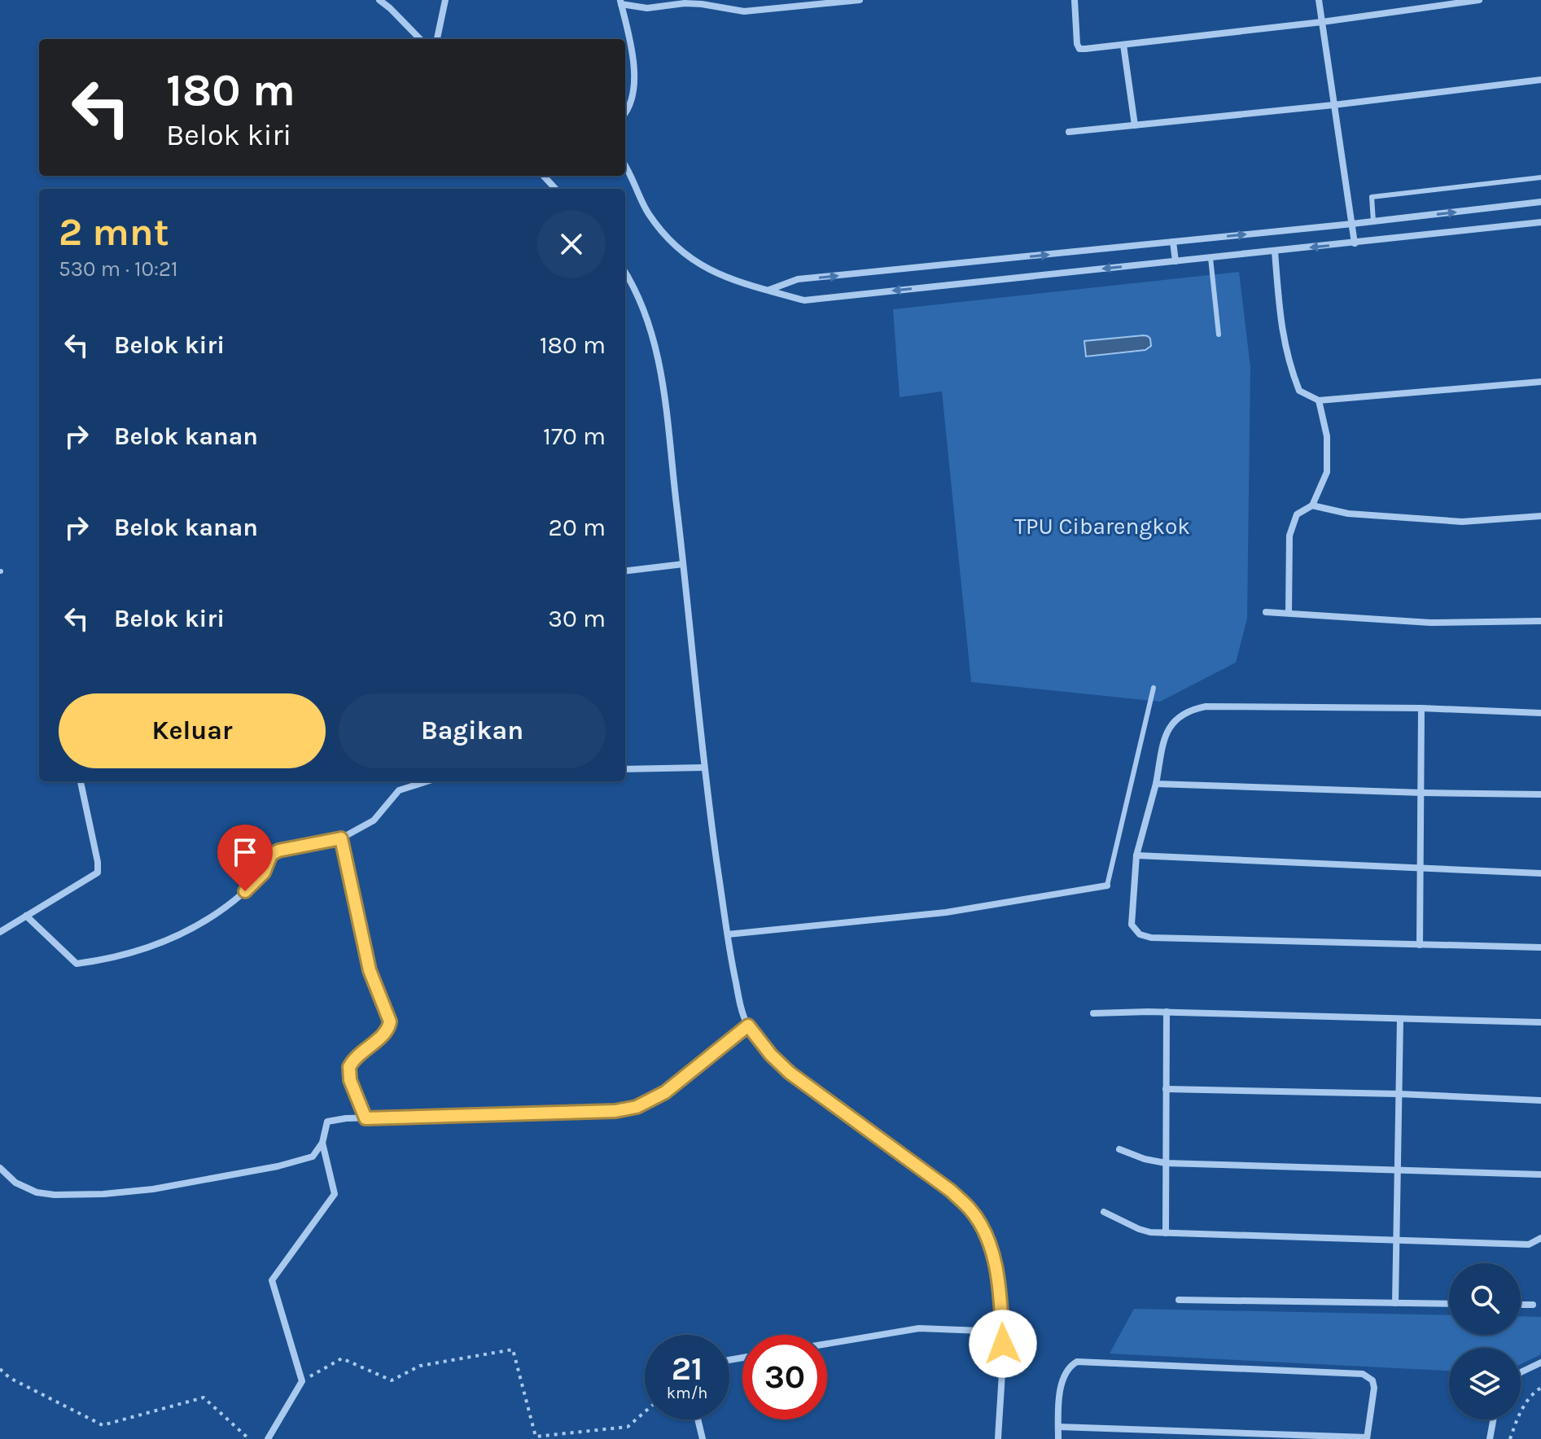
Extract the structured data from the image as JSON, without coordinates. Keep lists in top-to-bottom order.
{
  "parks": ["TPU Cibarengkok"],
  "page": {
    "turn": ["180 m", "Belok kiri"],
    "heading": ["2 mnt", "530 m · 10:21"],
    "list": [
      {
        "name": "Belok kiri",
        "value": "180 m"
      },
      {
        "name": "Belok kanan",
        "value": "170 m"
      },
      {
        "name": "Belok kanan",
        "value": "20 m"
      },
      {
        "name": "Belok kiri",
        "value": "30 m"
      }
    ],
    "buttons": ["Keluar", "Bagikan"],
    "speed": "21 km/h",
    "limit": "30"
  }
}
